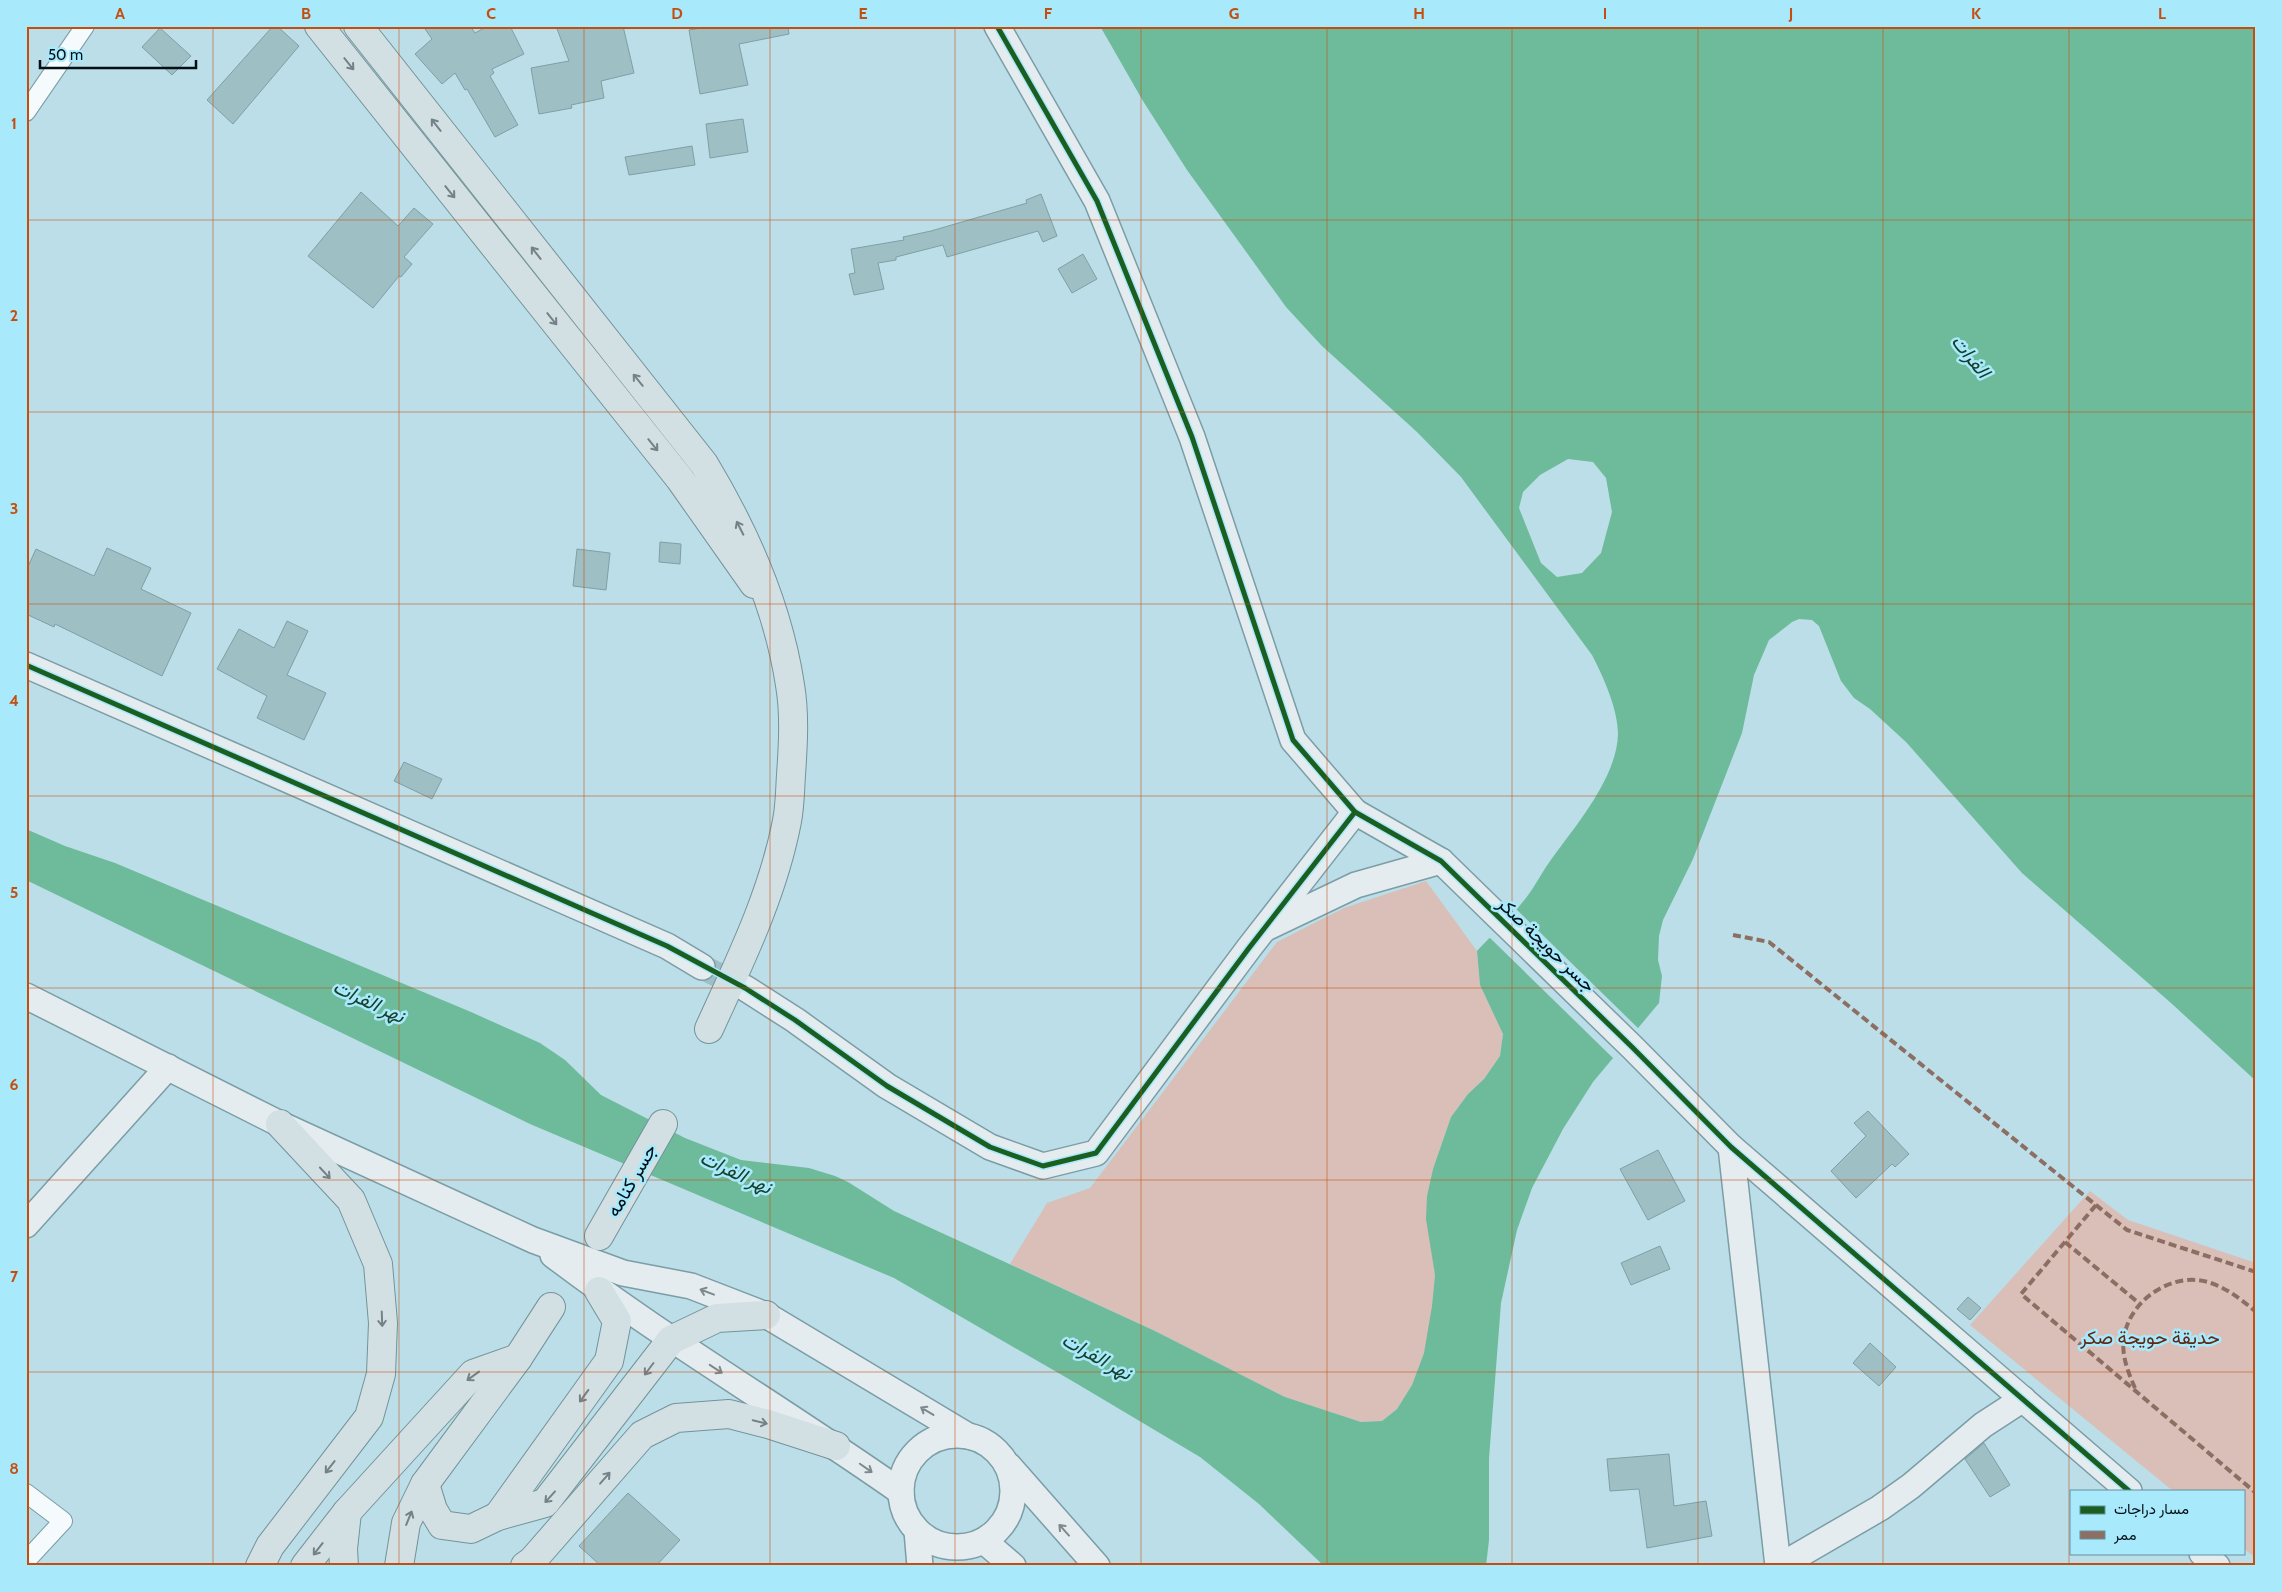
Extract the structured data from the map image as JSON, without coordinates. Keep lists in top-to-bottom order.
{
  "streets": {
    "main road": ["جسر كنامه"],
    "street": ["جسر حويجة صكر"]
  },
  "water": ["الفرات", "نهر الفرات"],
  "parks": ["حديقة حويجة صكر"],
  "legend": ["مسار دراجات", "ممر"],
  "scale_bar": "50 m",
  "grid": {
    "columns": [
      "A",
      "B",
      "C",
      "D",
      "E",
      "F",
      "G",
      "H",
      "I",
      "J",
      "K",
      "L"
    ],
    "rows": [
      "1",
      "2",
      "3",
      "4",
      "5",
      "6",
      "7",
      "8"
    ]
  }
}
